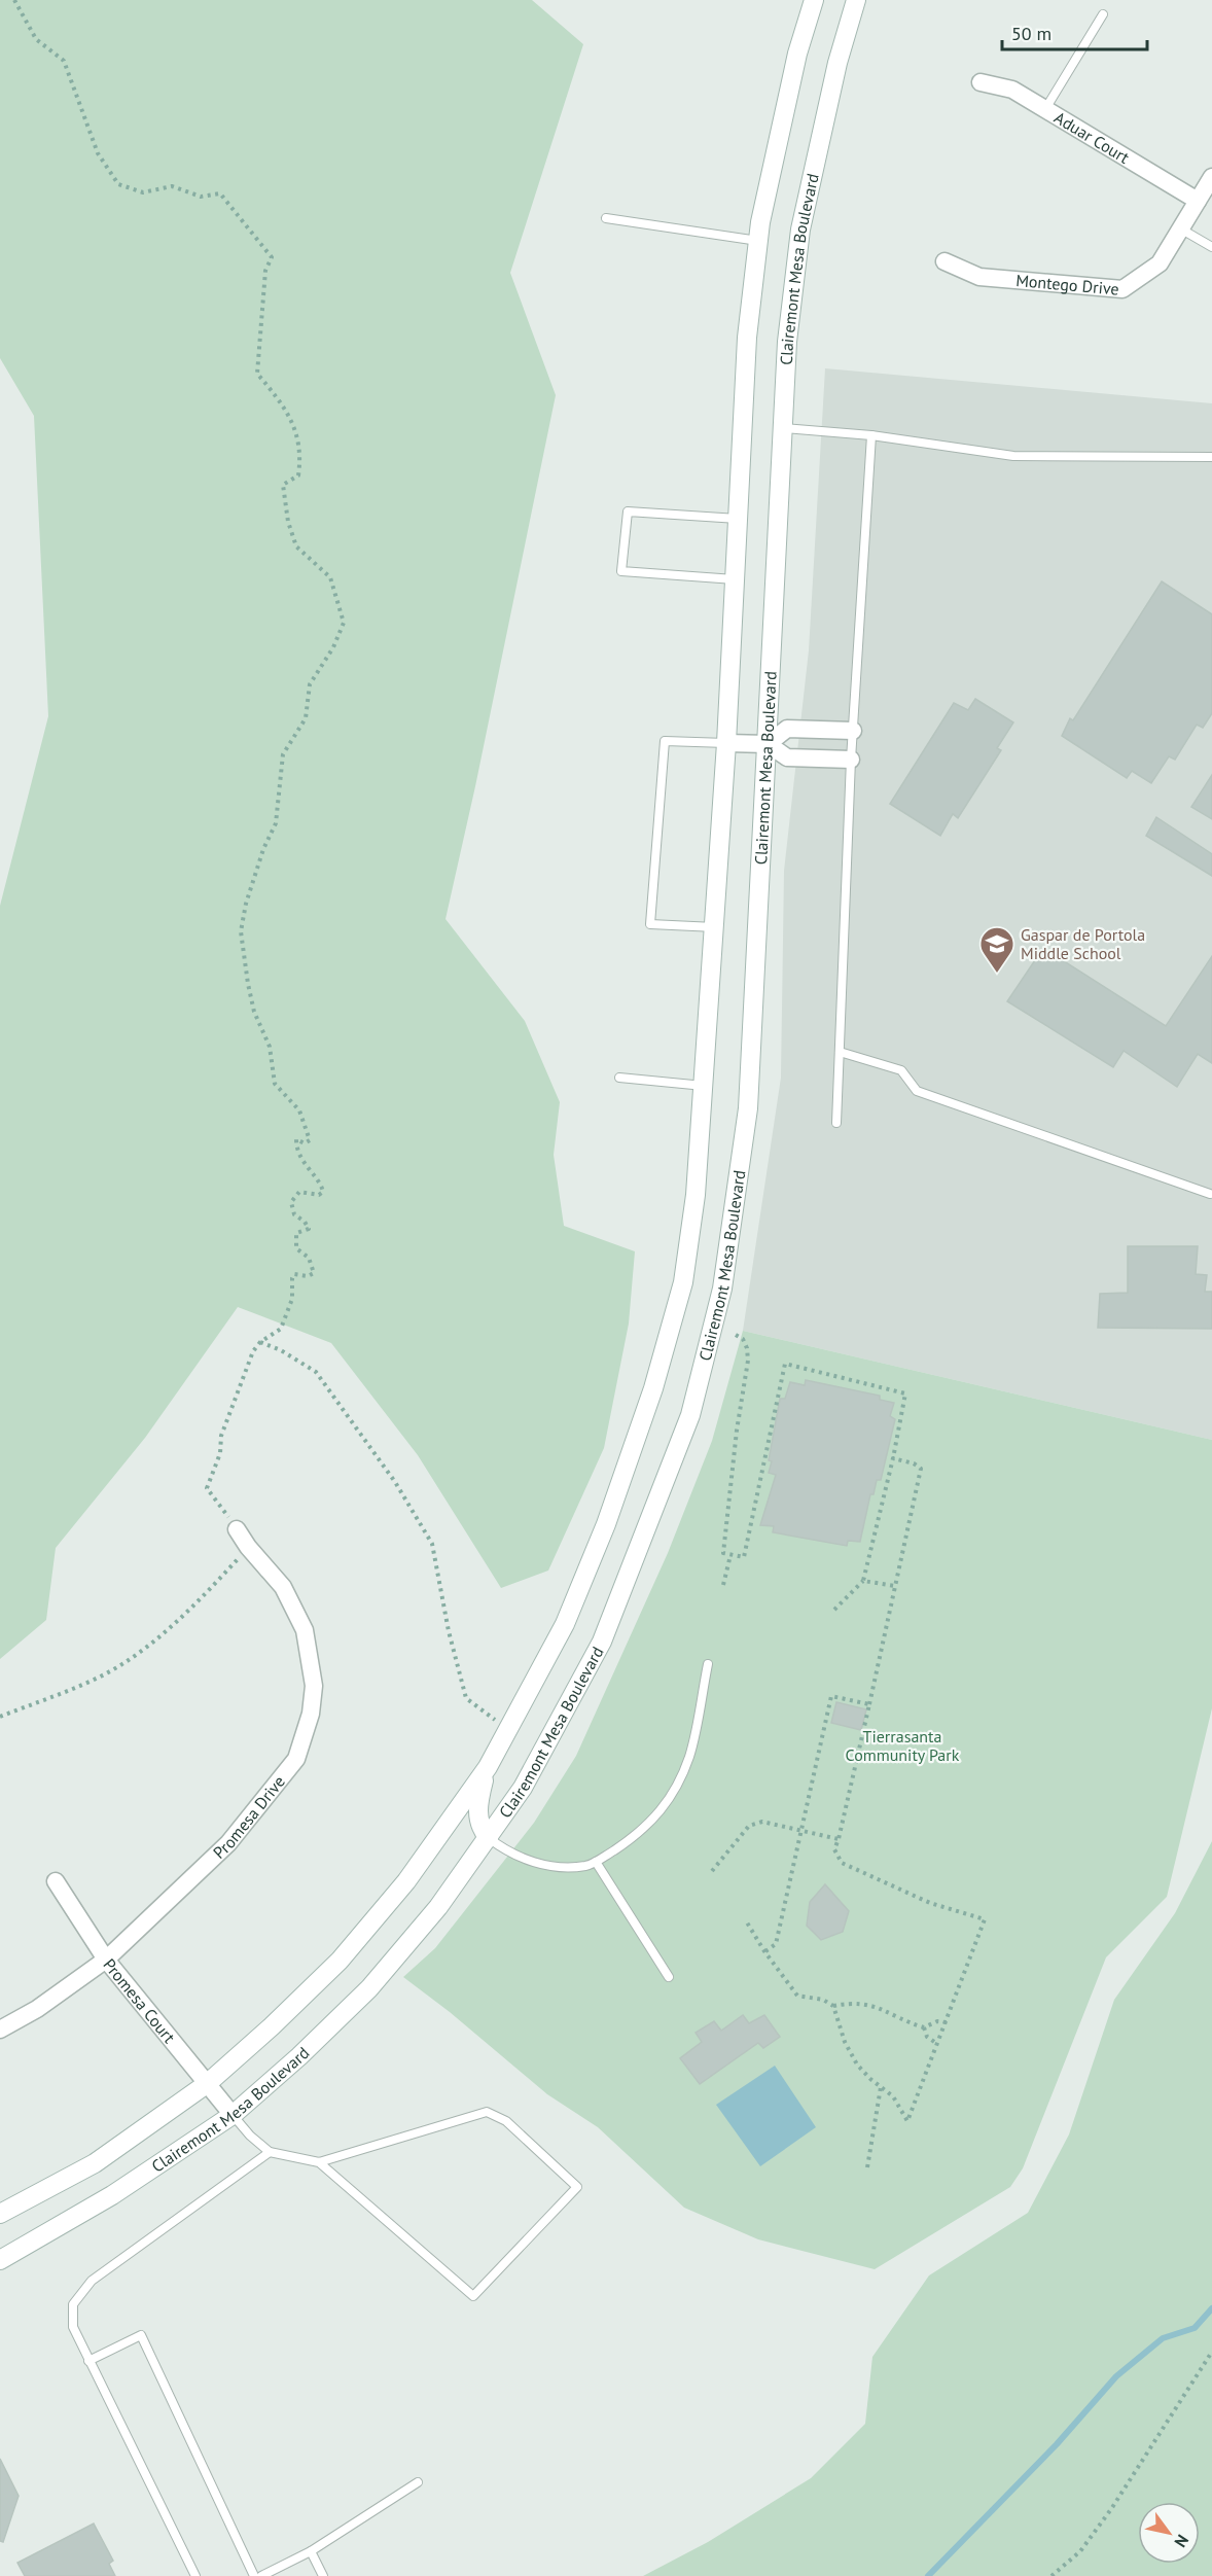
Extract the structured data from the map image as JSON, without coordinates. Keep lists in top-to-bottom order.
{
  "streets": {
    "main road": ["Clairemont Mesa Boulevard"],
    "street": [
      "Aduar Court",
      "Montego Drive",
      "Promesa Drive",
      "Promesa Court"
    ]
  },
  "crossings": [
    ["Aduar Court", "Montego Drive"],
    ["Clairemont Mesa Boulevard", "Promesa Court"],
    ["Promesa Drive", "Promesa Court"]
  ],
  "parks": ["Tierrasanta Community Park"],
  "places": {
    "school or university": ["Gaspar de Portola Middle School"]
  },
  "scale_bar": "50 m",
  "north": "bottom right"
}
